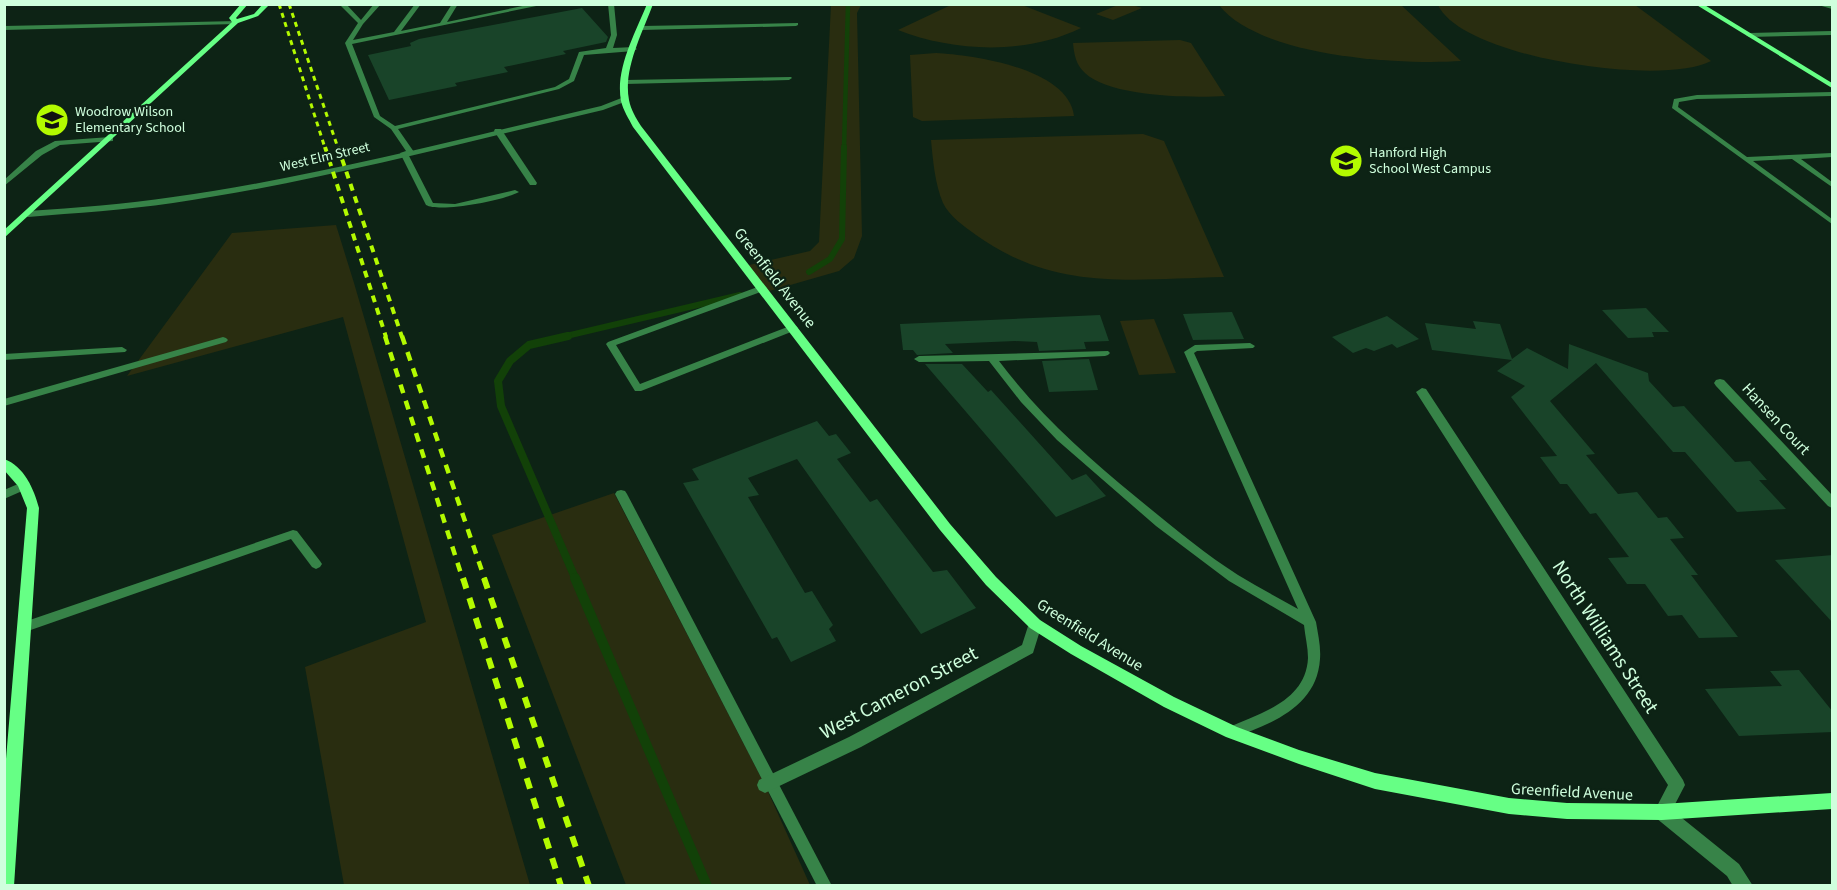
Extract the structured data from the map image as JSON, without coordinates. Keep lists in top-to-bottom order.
{
  "streets": {
    "street": [
      "West Elm Street",
      "Greenfield Avenue",
      "Hansen Court",
      "North Williams Street",
      "West Cameron Street"
    ]
  },
  "crossings": [
    ["West Elm Street", "Greenfield Avenue"],
    ["Greenfield Avenue", "North Williams Street"],
    ["Greenfield Avenue", "West Cameron Street"]
  ],
  "places": {
    "school or university": ["Woodrow Wilson Elementary School", "Hanford High School West Campus"]
  }
}
